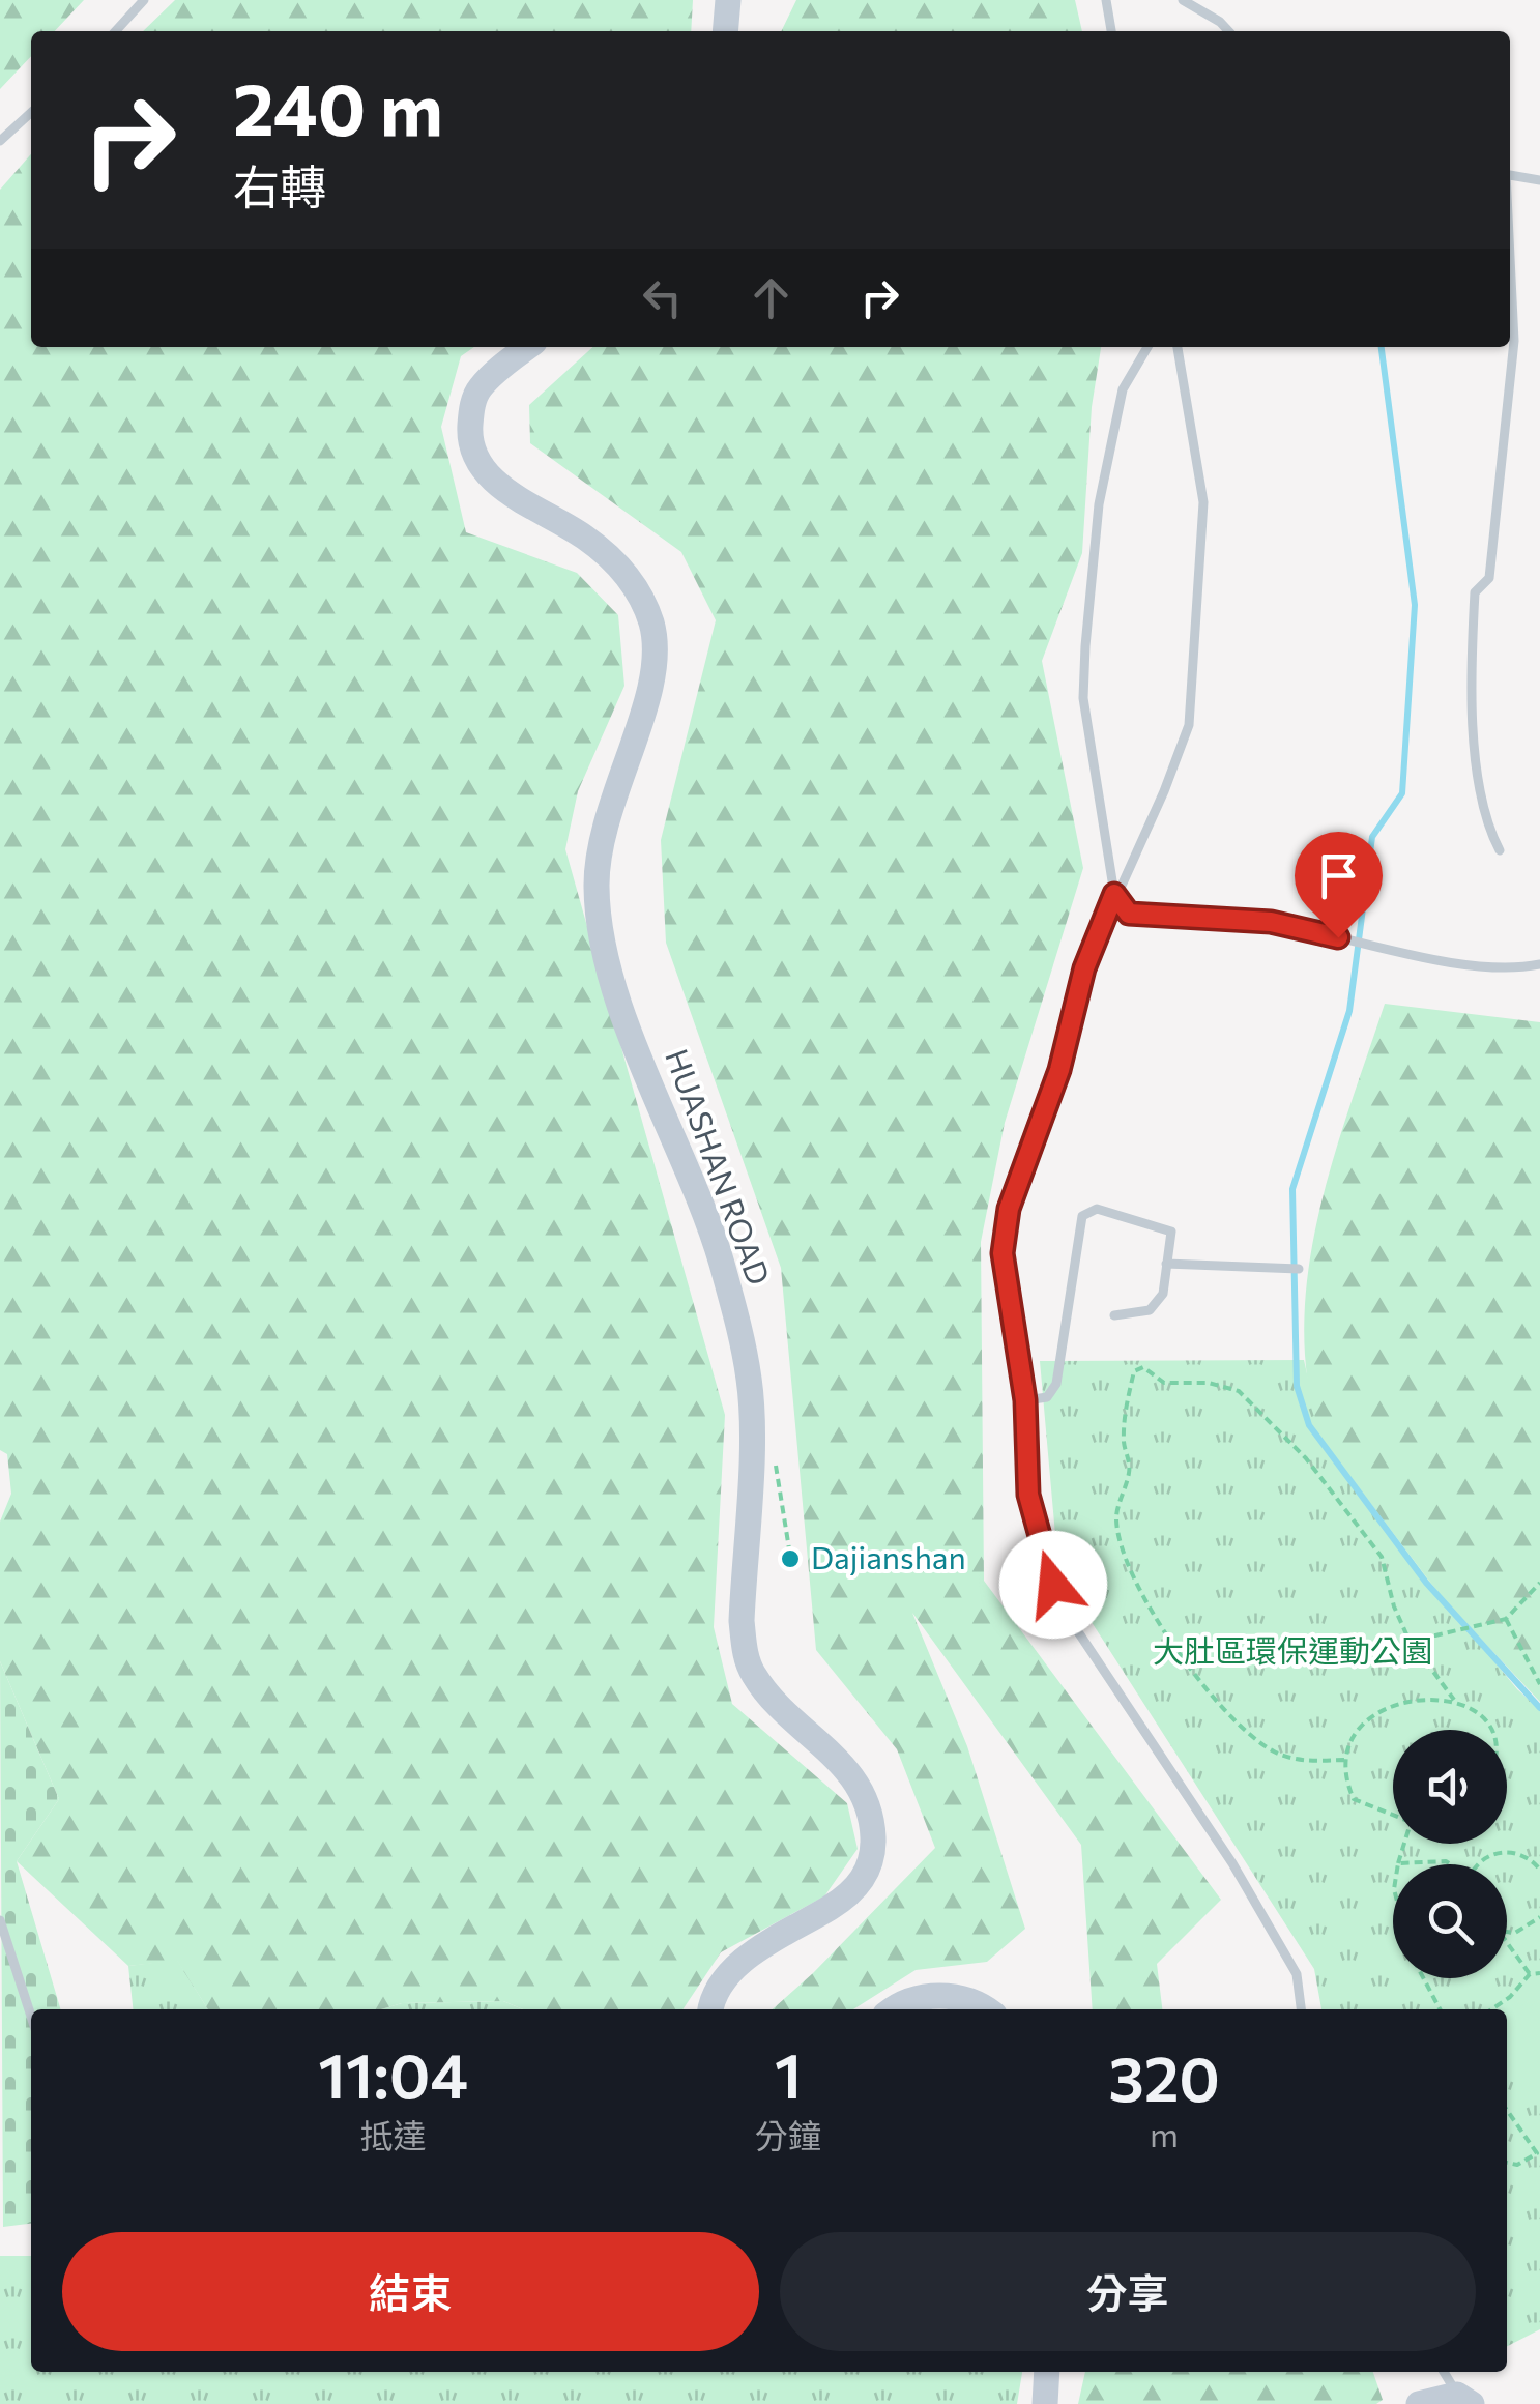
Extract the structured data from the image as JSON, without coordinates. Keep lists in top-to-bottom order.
{
  "streets": {
    "street": ["HUASHAN ROAD"]
  },
  "parks": ["大肚區環保運動公園"],
  "places": ["Dajianshan"],
  "page": {
    "turn": ["240 m", "右轉"],
    "eta": [
      "11:04",
      "抵達",
      "1",
      "分鐘",
      "320",
      "m"
    ],
    "buttons": ["結束", "分享"]
  }
}
